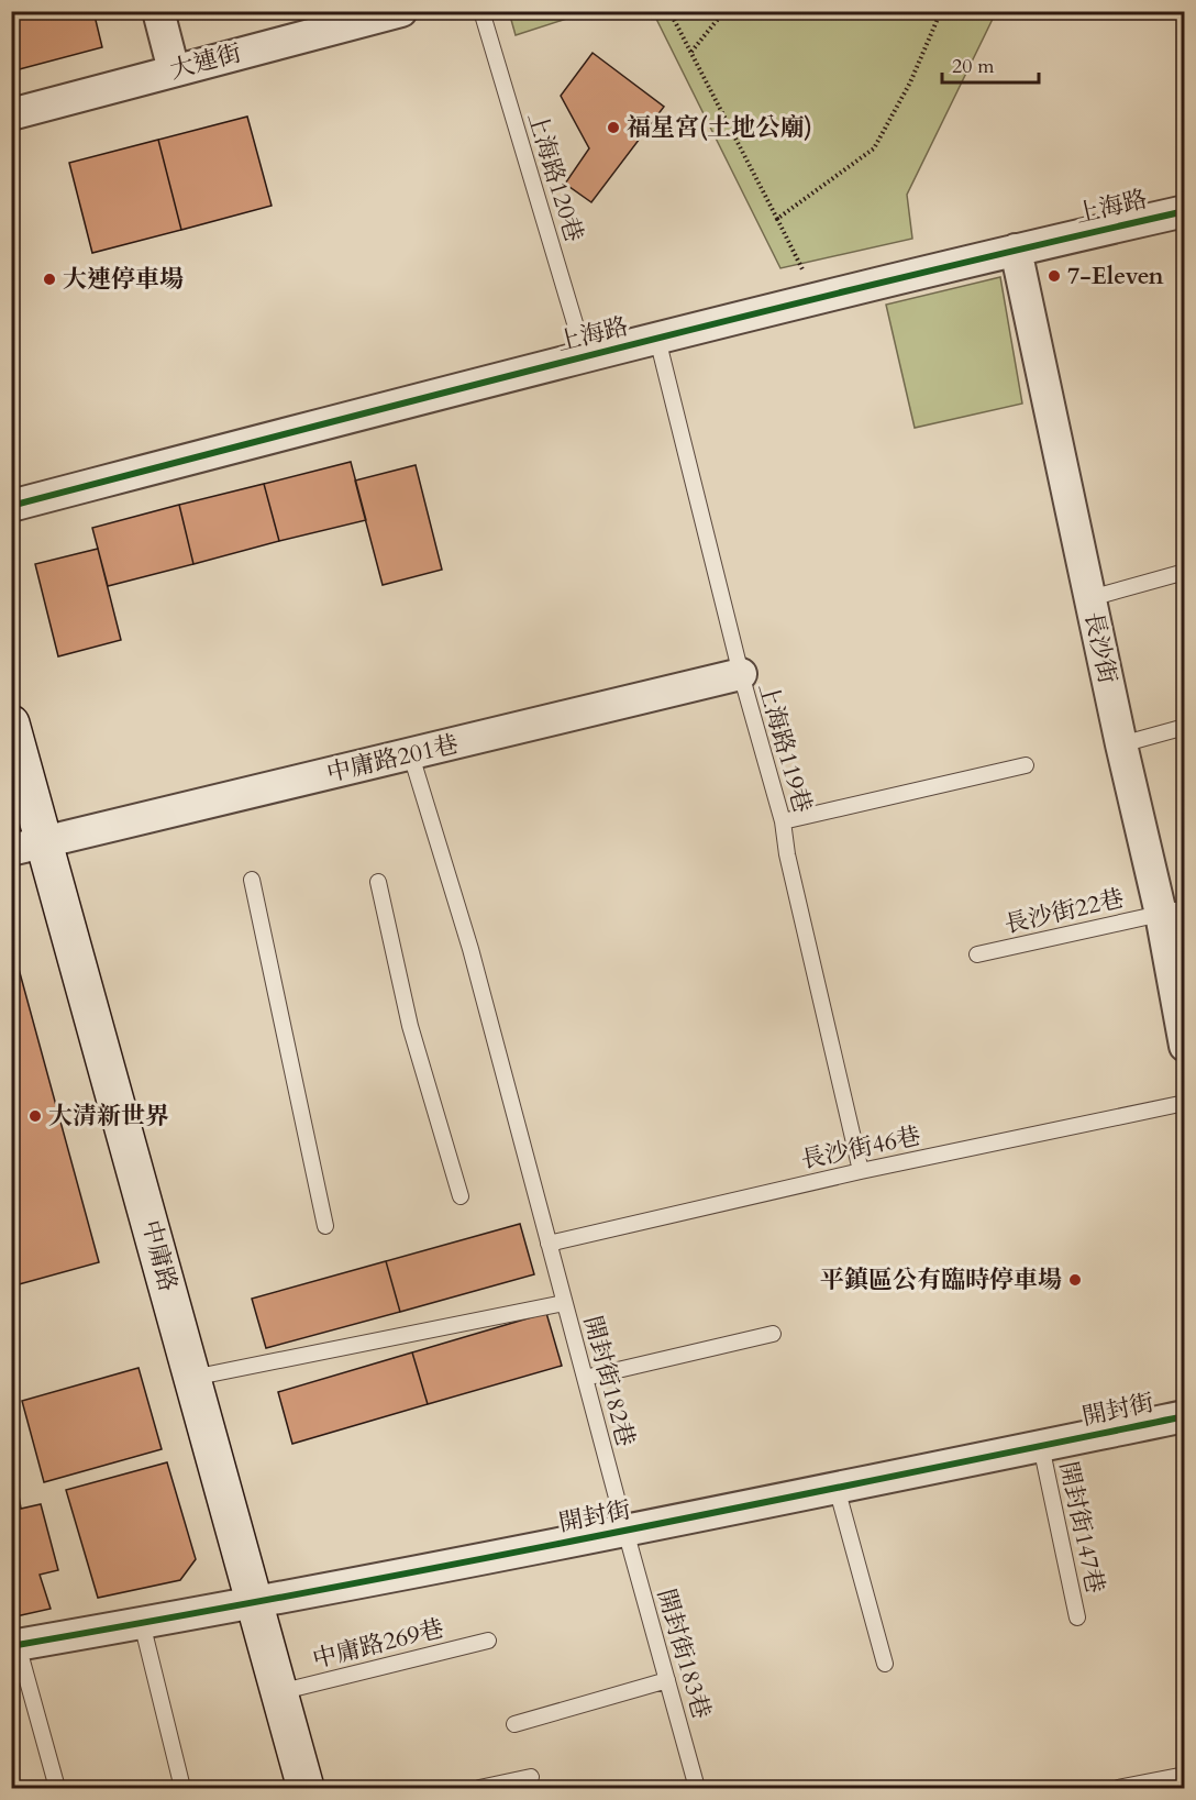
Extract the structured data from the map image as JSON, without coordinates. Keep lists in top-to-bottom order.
{
  "streets": {
    "street": [
      "大連街",
      "上海路",
      "長沙街",
      "中庸路201巷",
      "中庸路",
      "開封街"
    ],
    "lane": [
      "上海路120巷",
      "上海路119巷",
      "長沙街22巷",
      "長沙街46巷",
      "開封街182巷",
      "開封街147巷",
      "中庸路269巷",
      "開封街183巷"
    ]
  },
  "crossings": [
    ["上海路120巷", "上海路"],
    ["上海路", "長沙街"],
    ["上海路", "上海路119巷"],
    ["長沙街", "長沙街22巷"],
    ["上海路119巷", "中庸路201巷"],
    ["上海路119巷", "長沙街46巷"],
    ["中庸路201巷", "中庸路"],
    ["中庸路201巷", "開封街182巷"],
    ["長沙街46巷", "開封街182巷"],
    ["中庸路", "開封街"],
    ["中庸路", "中庸路269巷"],
    ["開封街182巷", "開封街"],
    ["開封街182巷", "開封街183巷"],
    ["開封街", "開封街147巷"],
    ["開封街", "開封街183巷"]
  ],
  "places": [
    "福星宮(土地公廟)",
    "7-Eleven",
    "大連停車場",
    "大清新世界",
    "平鎮區公有臨時停車場"
  ],
  "scale_bar": "20 m"
}
